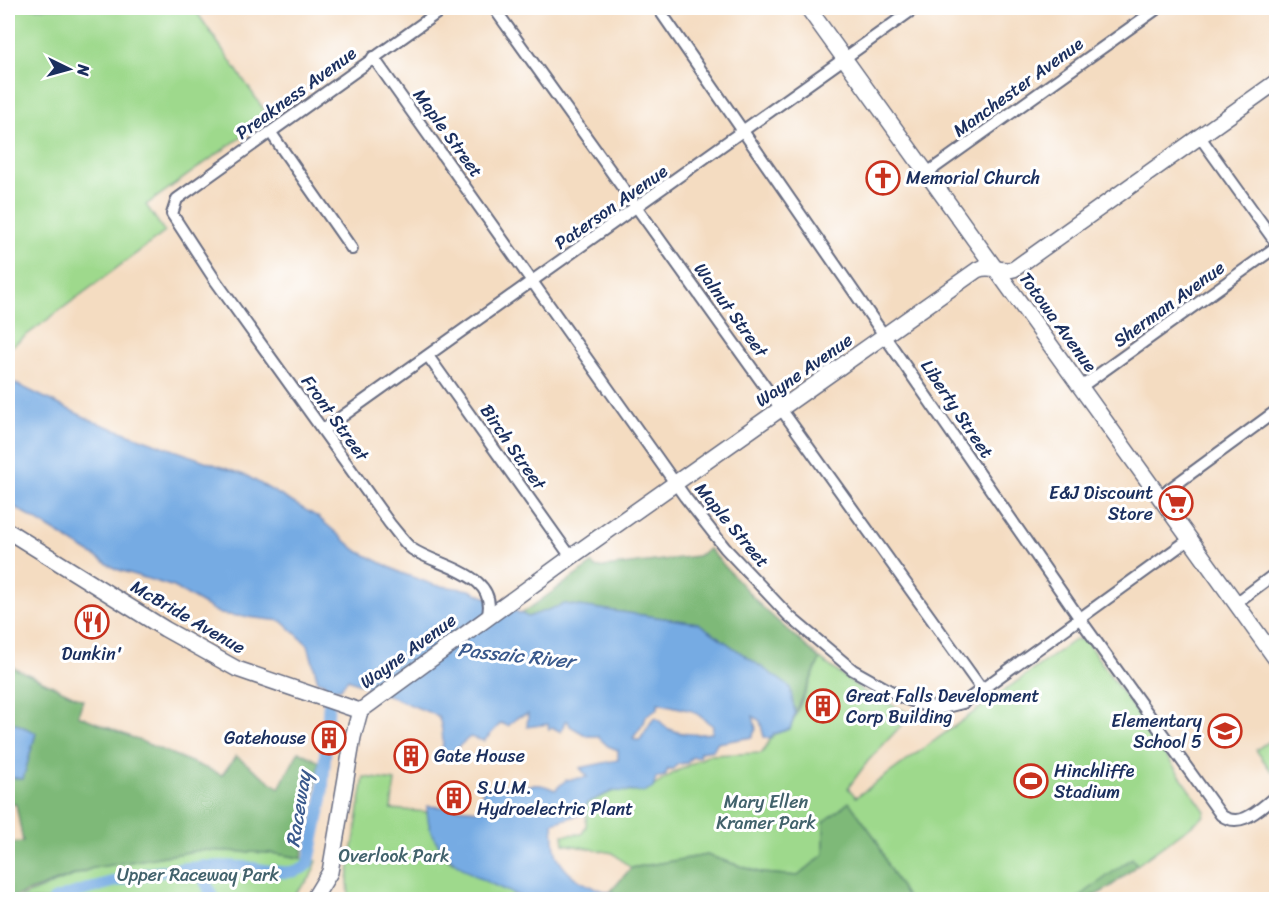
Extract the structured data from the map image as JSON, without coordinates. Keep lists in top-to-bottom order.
{
  "streets": {
    "main road": ["Totowa Avenue", "Wayne Avenue", "McBride Avenue"],
    "street": [
      "Manchester Avenue",
      "Preakness Avenue",
      "Maple Street",
      "Paterson Avenue",
      "Sherman Avenue",
      "Walnut Street",
      "Liberty Street",
      "Front Street",
      "Birch Street"
    ]
  },
  "crossings": [
    ["Manchester Avenue", "Totowa Avenue"],
    ["Preakness Avenue", "Maple Street"],
    ["Preakness Avenue", "Front Street"],
    ["Maple Street", "Paterson Avenue"],
    ["Maple Street", "Walnut Street"],
    ["Maple Street", "Totowa Avenue"],
    ["Maple Street", "Wayne Avenue"],
    ["Maple Street", "Liberty Street"],
    ["Paterson Avenue", "Walnut Street"],
    ["Paterson Avenue", "Totowa Avenue"],
    ["Paterson Avenue", "Liberty Street"],
    ["Paterson Avenue", "Front Street"],
    ["Paterson Avenue", "Birch Street"],
    ["Sherman Avenue", "Totowa Avenue"],
    ["Walnut Street", "Wayne Avenue"],
    ["Totowa Avenue", "Wayne Avenue"],
    ["Wayne Avenue", "Liberty Street"],
    ["Wayne Avenue", "Front Street"],
    ["Wayne Avenue", "Birch Street"],
    ["Wayne Avenue", "McBride Avenue"]
  ],
  "water": ["Passaic River", "Raceway"],
  "parks": ["Mary Ellen Kramer Park", "Overlook Park", "Upper Raceway Park"],
  "places": {
    "church": ["Memorial Church"],
    "supermarket": ["E&J Discount Store"],
    "restaurant": ["Dunkin'"],
    "building": [
      "Great Falls Development Corp Building",
      "Gatehouse",
      "Gate House",
      "S.U.M. Hydroelectric Plant"
    ],
    "school or university": ["Elementary School 5"],
    "sports": ["Hinchliffe Stadium"]
  },
  "north": "right"
}
